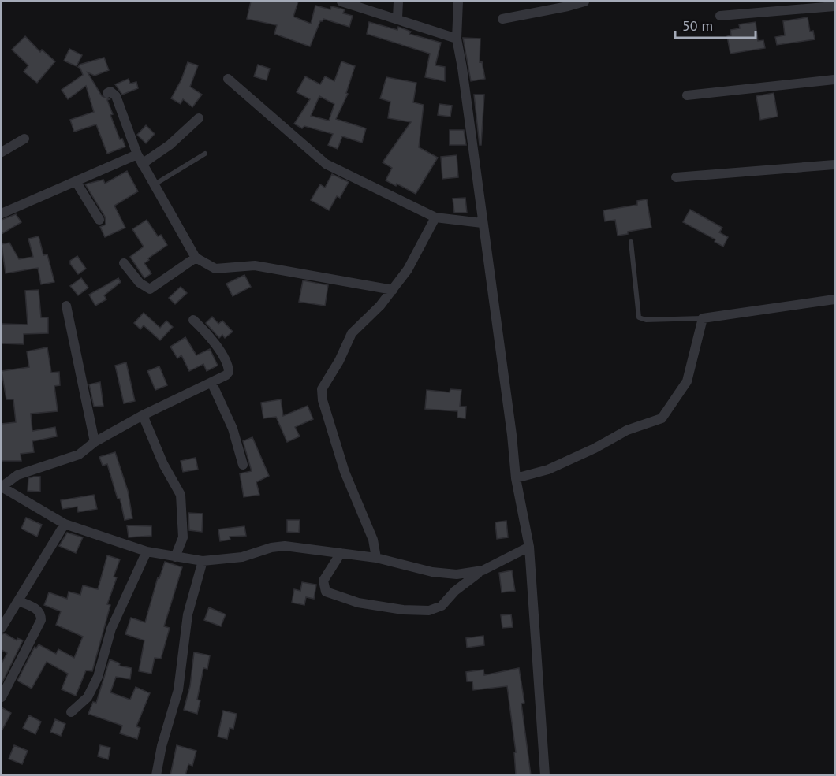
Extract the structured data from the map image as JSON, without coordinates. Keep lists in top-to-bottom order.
{
  "scale_bar": "50 m"
}
